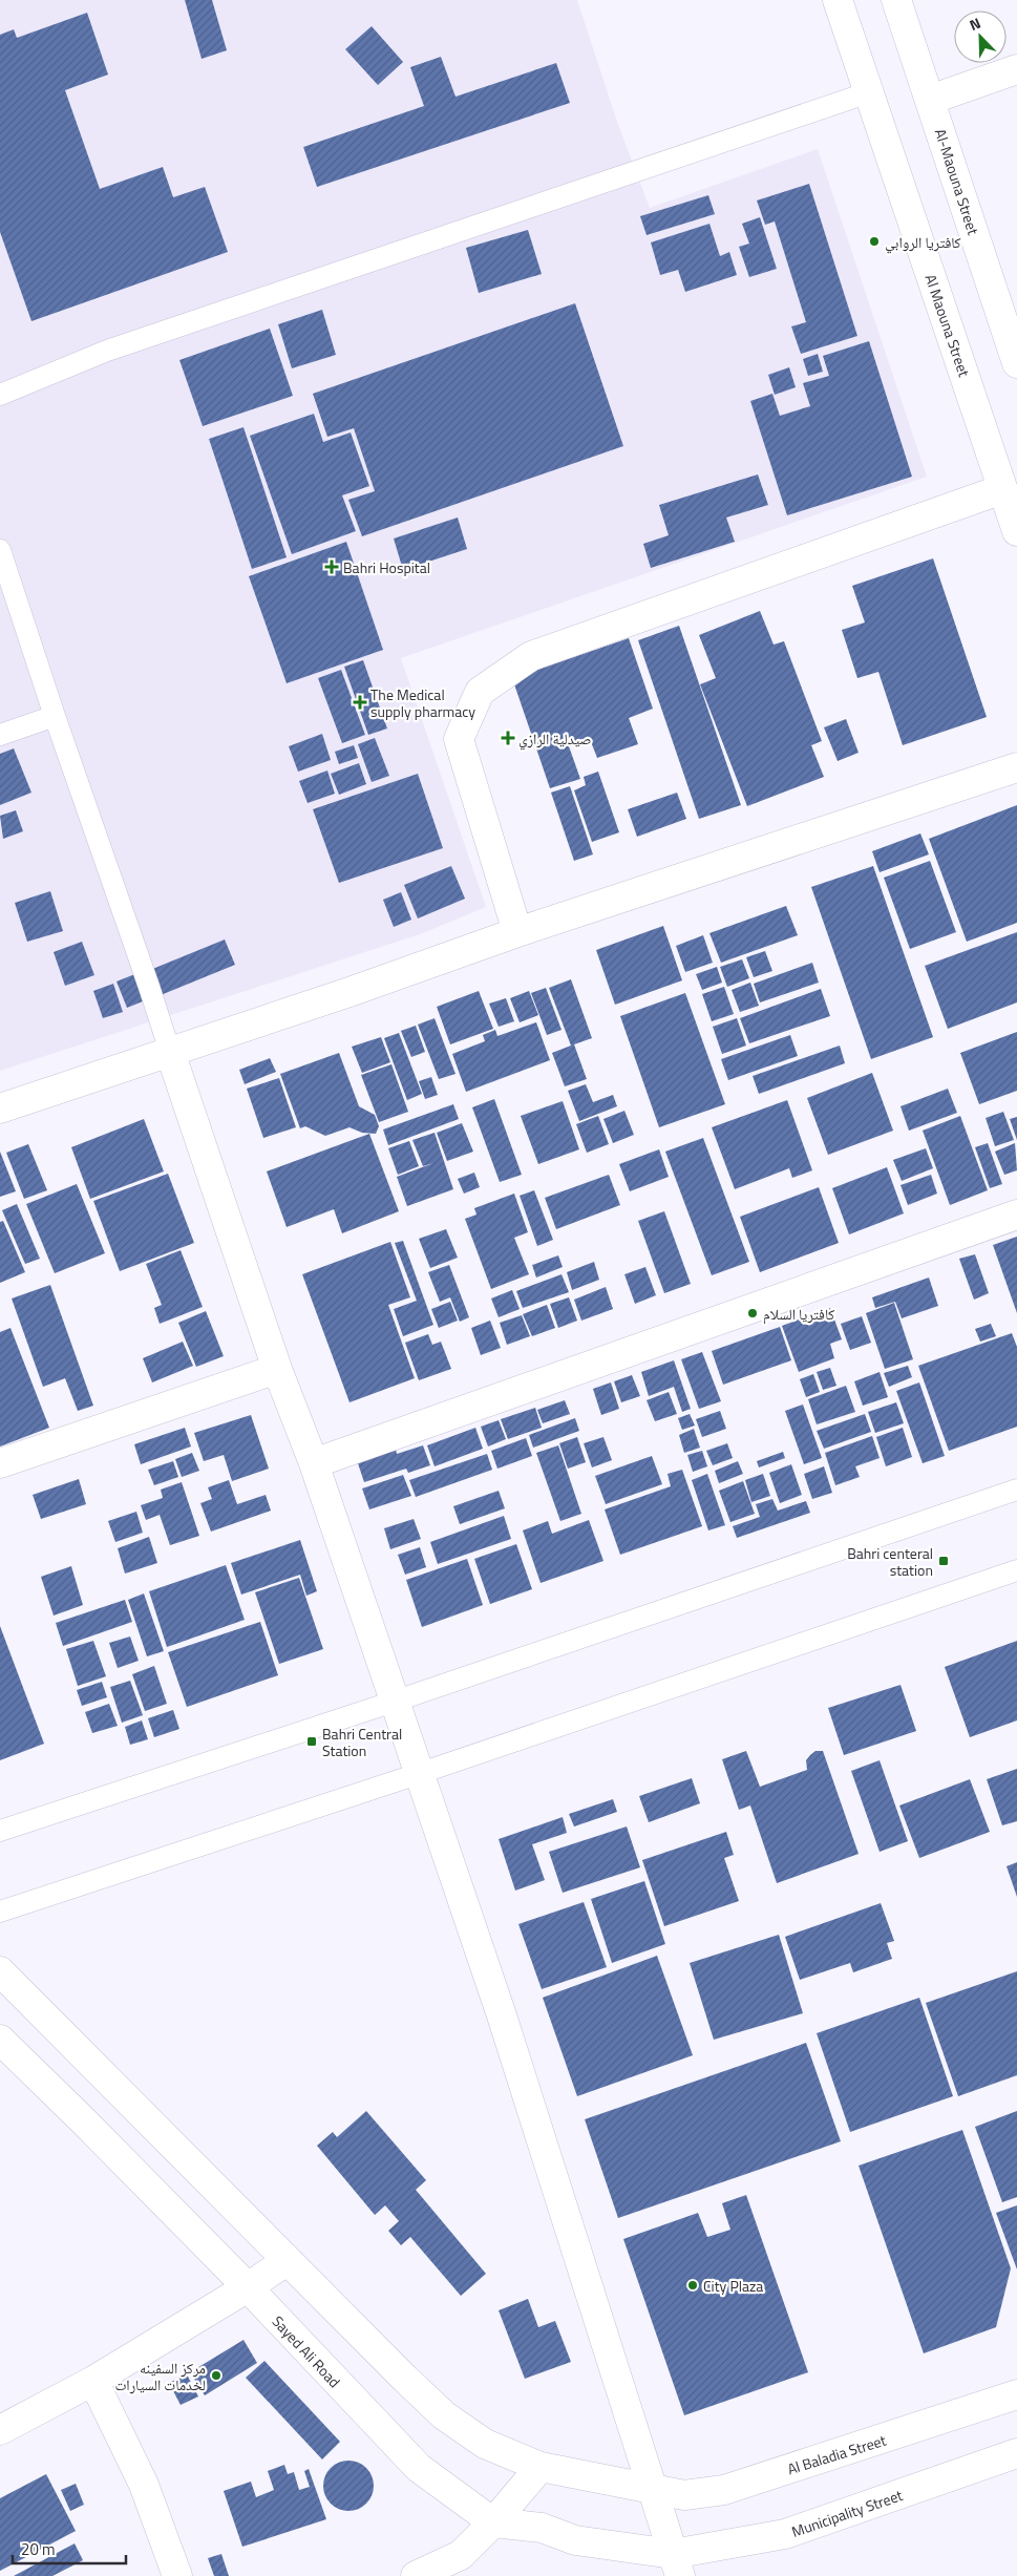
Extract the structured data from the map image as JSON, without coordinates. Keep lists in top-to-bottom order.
{
  "streets": {
    "main road": [
      "Al-Maouna Street",
      "Al Maouna Street",
      "Sayed Ali Road",
      "Al Baladia Street",
      "Municipality Street"
    ]
  },
  "places": {
    "other": [
      "كافتريا الروابي",
      "كافتريا السلام",
      "City Plaza",
      "مركز السفينه لخدمات السيارات"
    ],
    "health": ["Bahri Hospital", "The Medical supply pharmacy", "صيدلية الرازي"],
    "transit": ["Bahri centeral station", "Bahri Central Station"]
  },
  "scale_bar": "20 m",
  "north": "top left"
}
